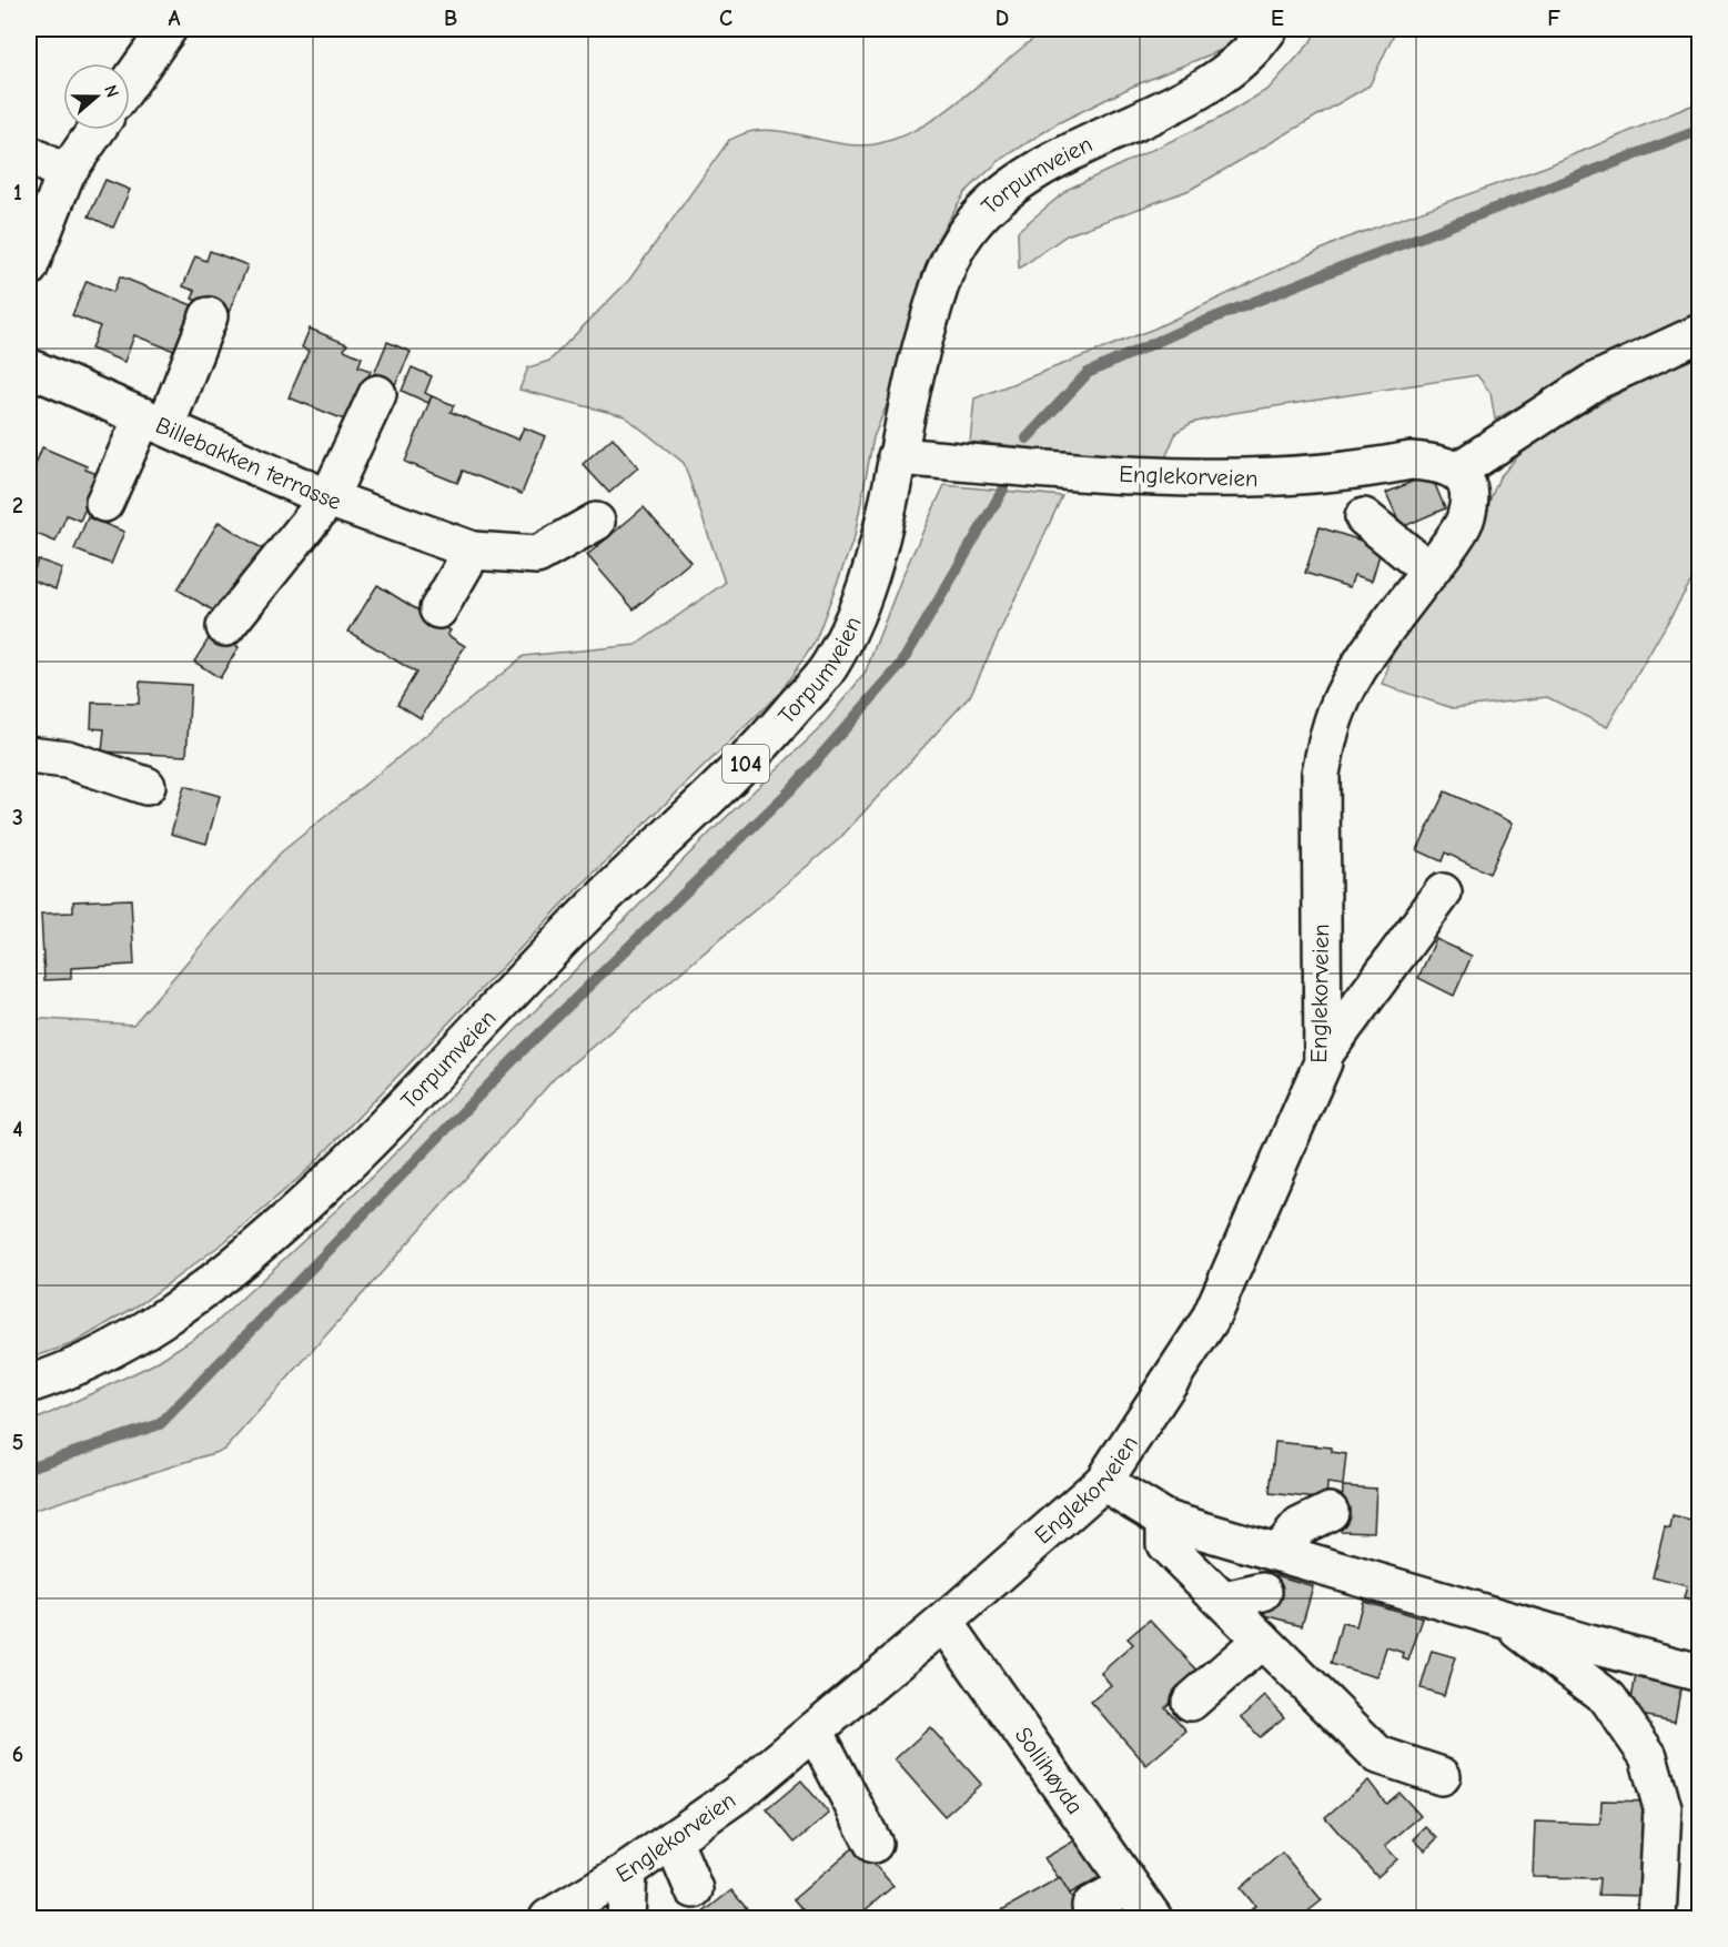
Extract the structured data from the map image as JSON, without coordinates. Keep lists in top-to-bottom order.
{
  "streets": {
    "street": [
      "Torpumveien",
      "Billebakken terrasse",
      "Englekorveien",
      "104",
      "Sollihøyda"
    ]
  },
  "crossings": [
    ["Torpumveien", "Englekorveien"],
    ["Englekorveien", "Sollihøyda"]
  ],
  "north": "right",
  "grid": {
    "columns": [
      "A",
      "B",
      "C",
      "D",
      "E",
      "F"
    ],
    "rows": [
      "1",
      "2",
      "3",
      "4",
      "5",
      "6"
    ]
  }
}
